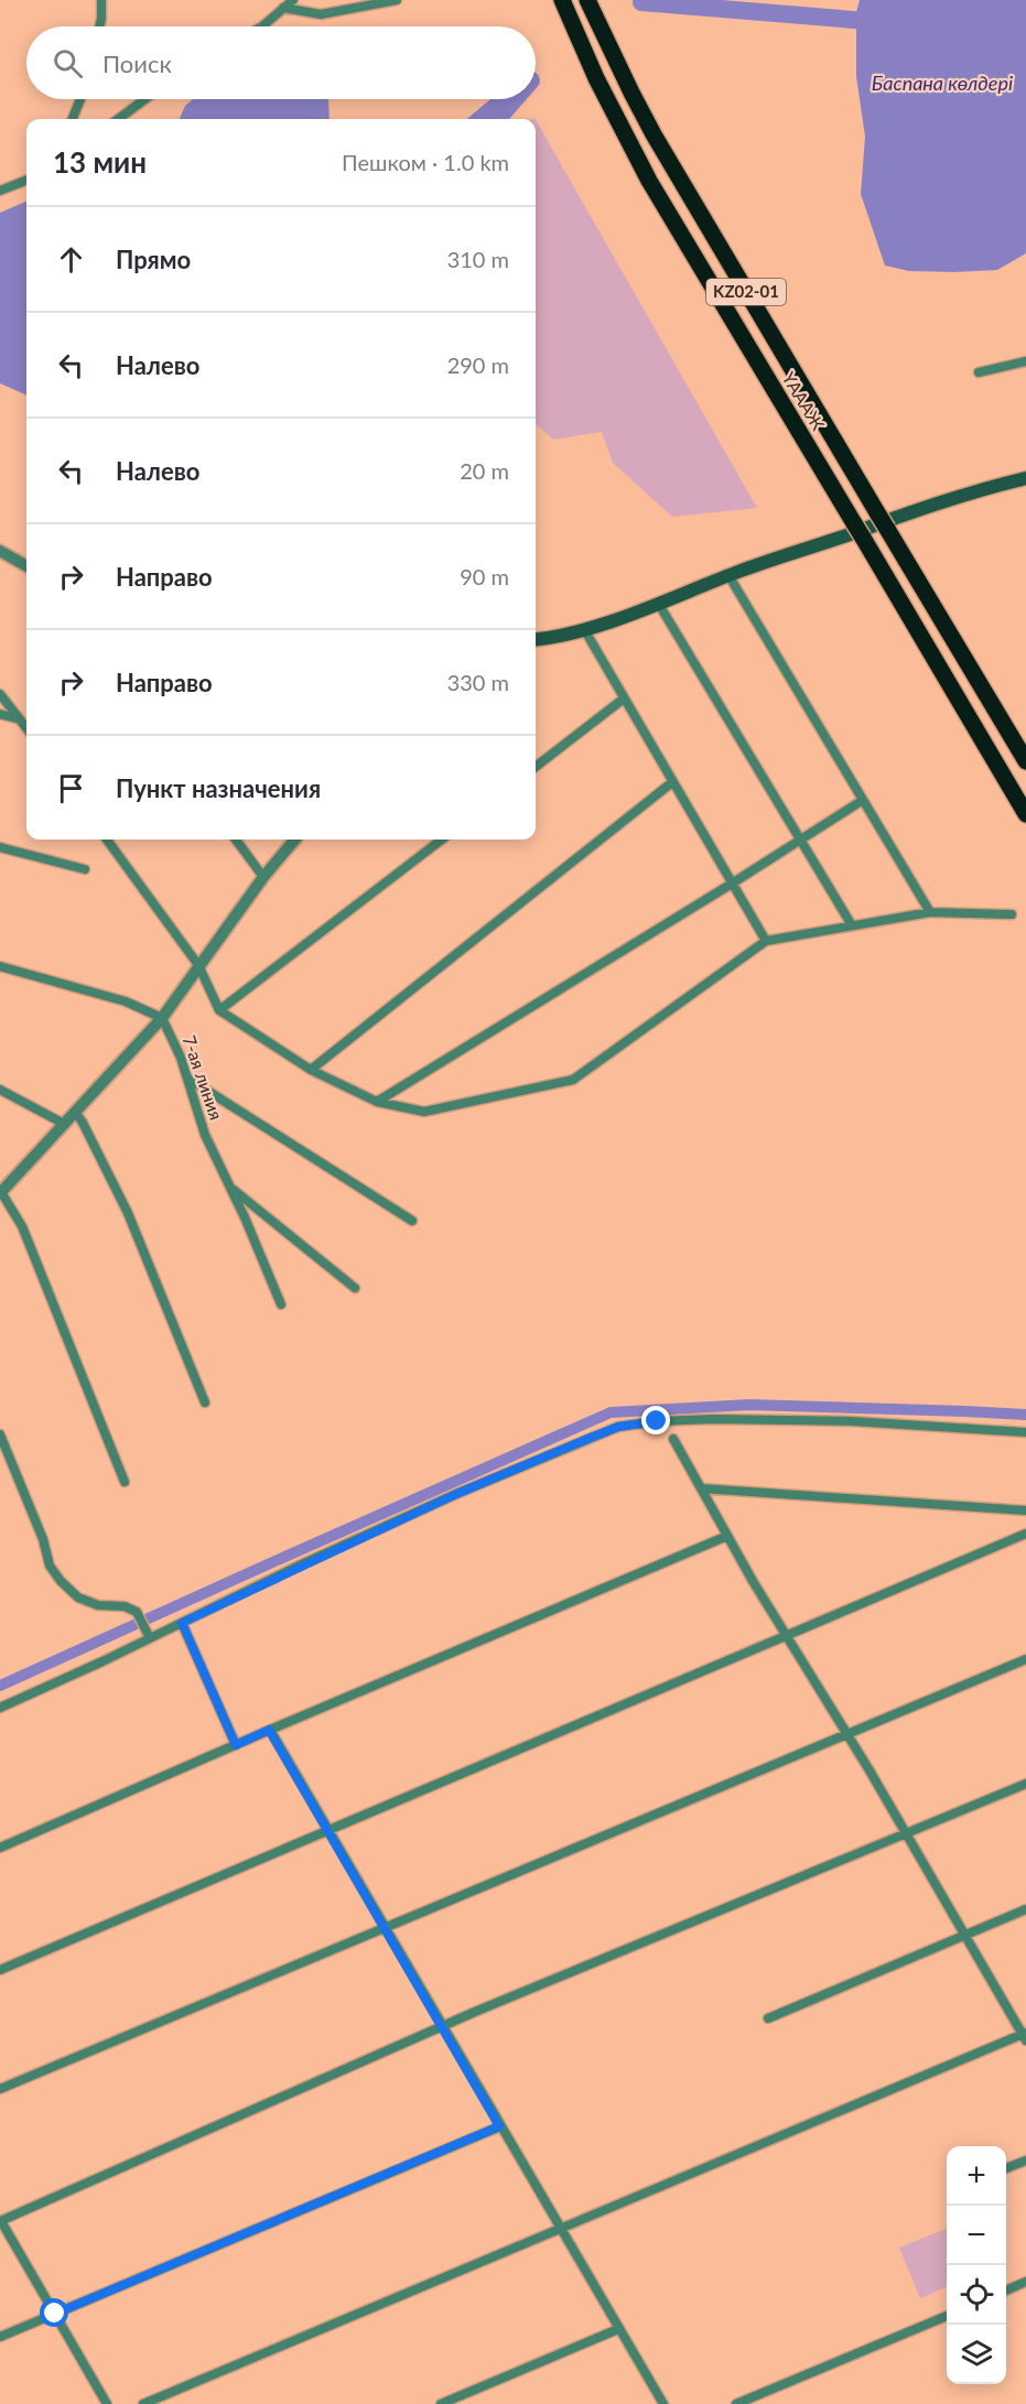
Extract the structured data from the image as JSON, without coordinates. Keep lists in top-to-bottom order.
{
  "streets": {
    "highway": ["KZ02-01", "ҮАААЖ"],
    "street": ["7-ая линия"]
  },
  "water": ["Баспана көлдері"],
  "page": {
    "search": "Поиск",
    "heading": ["13 мин", "Пешком · 1.0 km"],
    "list": [
      ["Прямо", "310 m"],
      ["Налево", "290 m"],
      ["Налево", "20 m"],
      ["Направо", "90 m"],
      ["Направо", "330 m"],
      "Пункт назначения"
    ],
    "map_buttons": ["+", "−"]
  }
}
